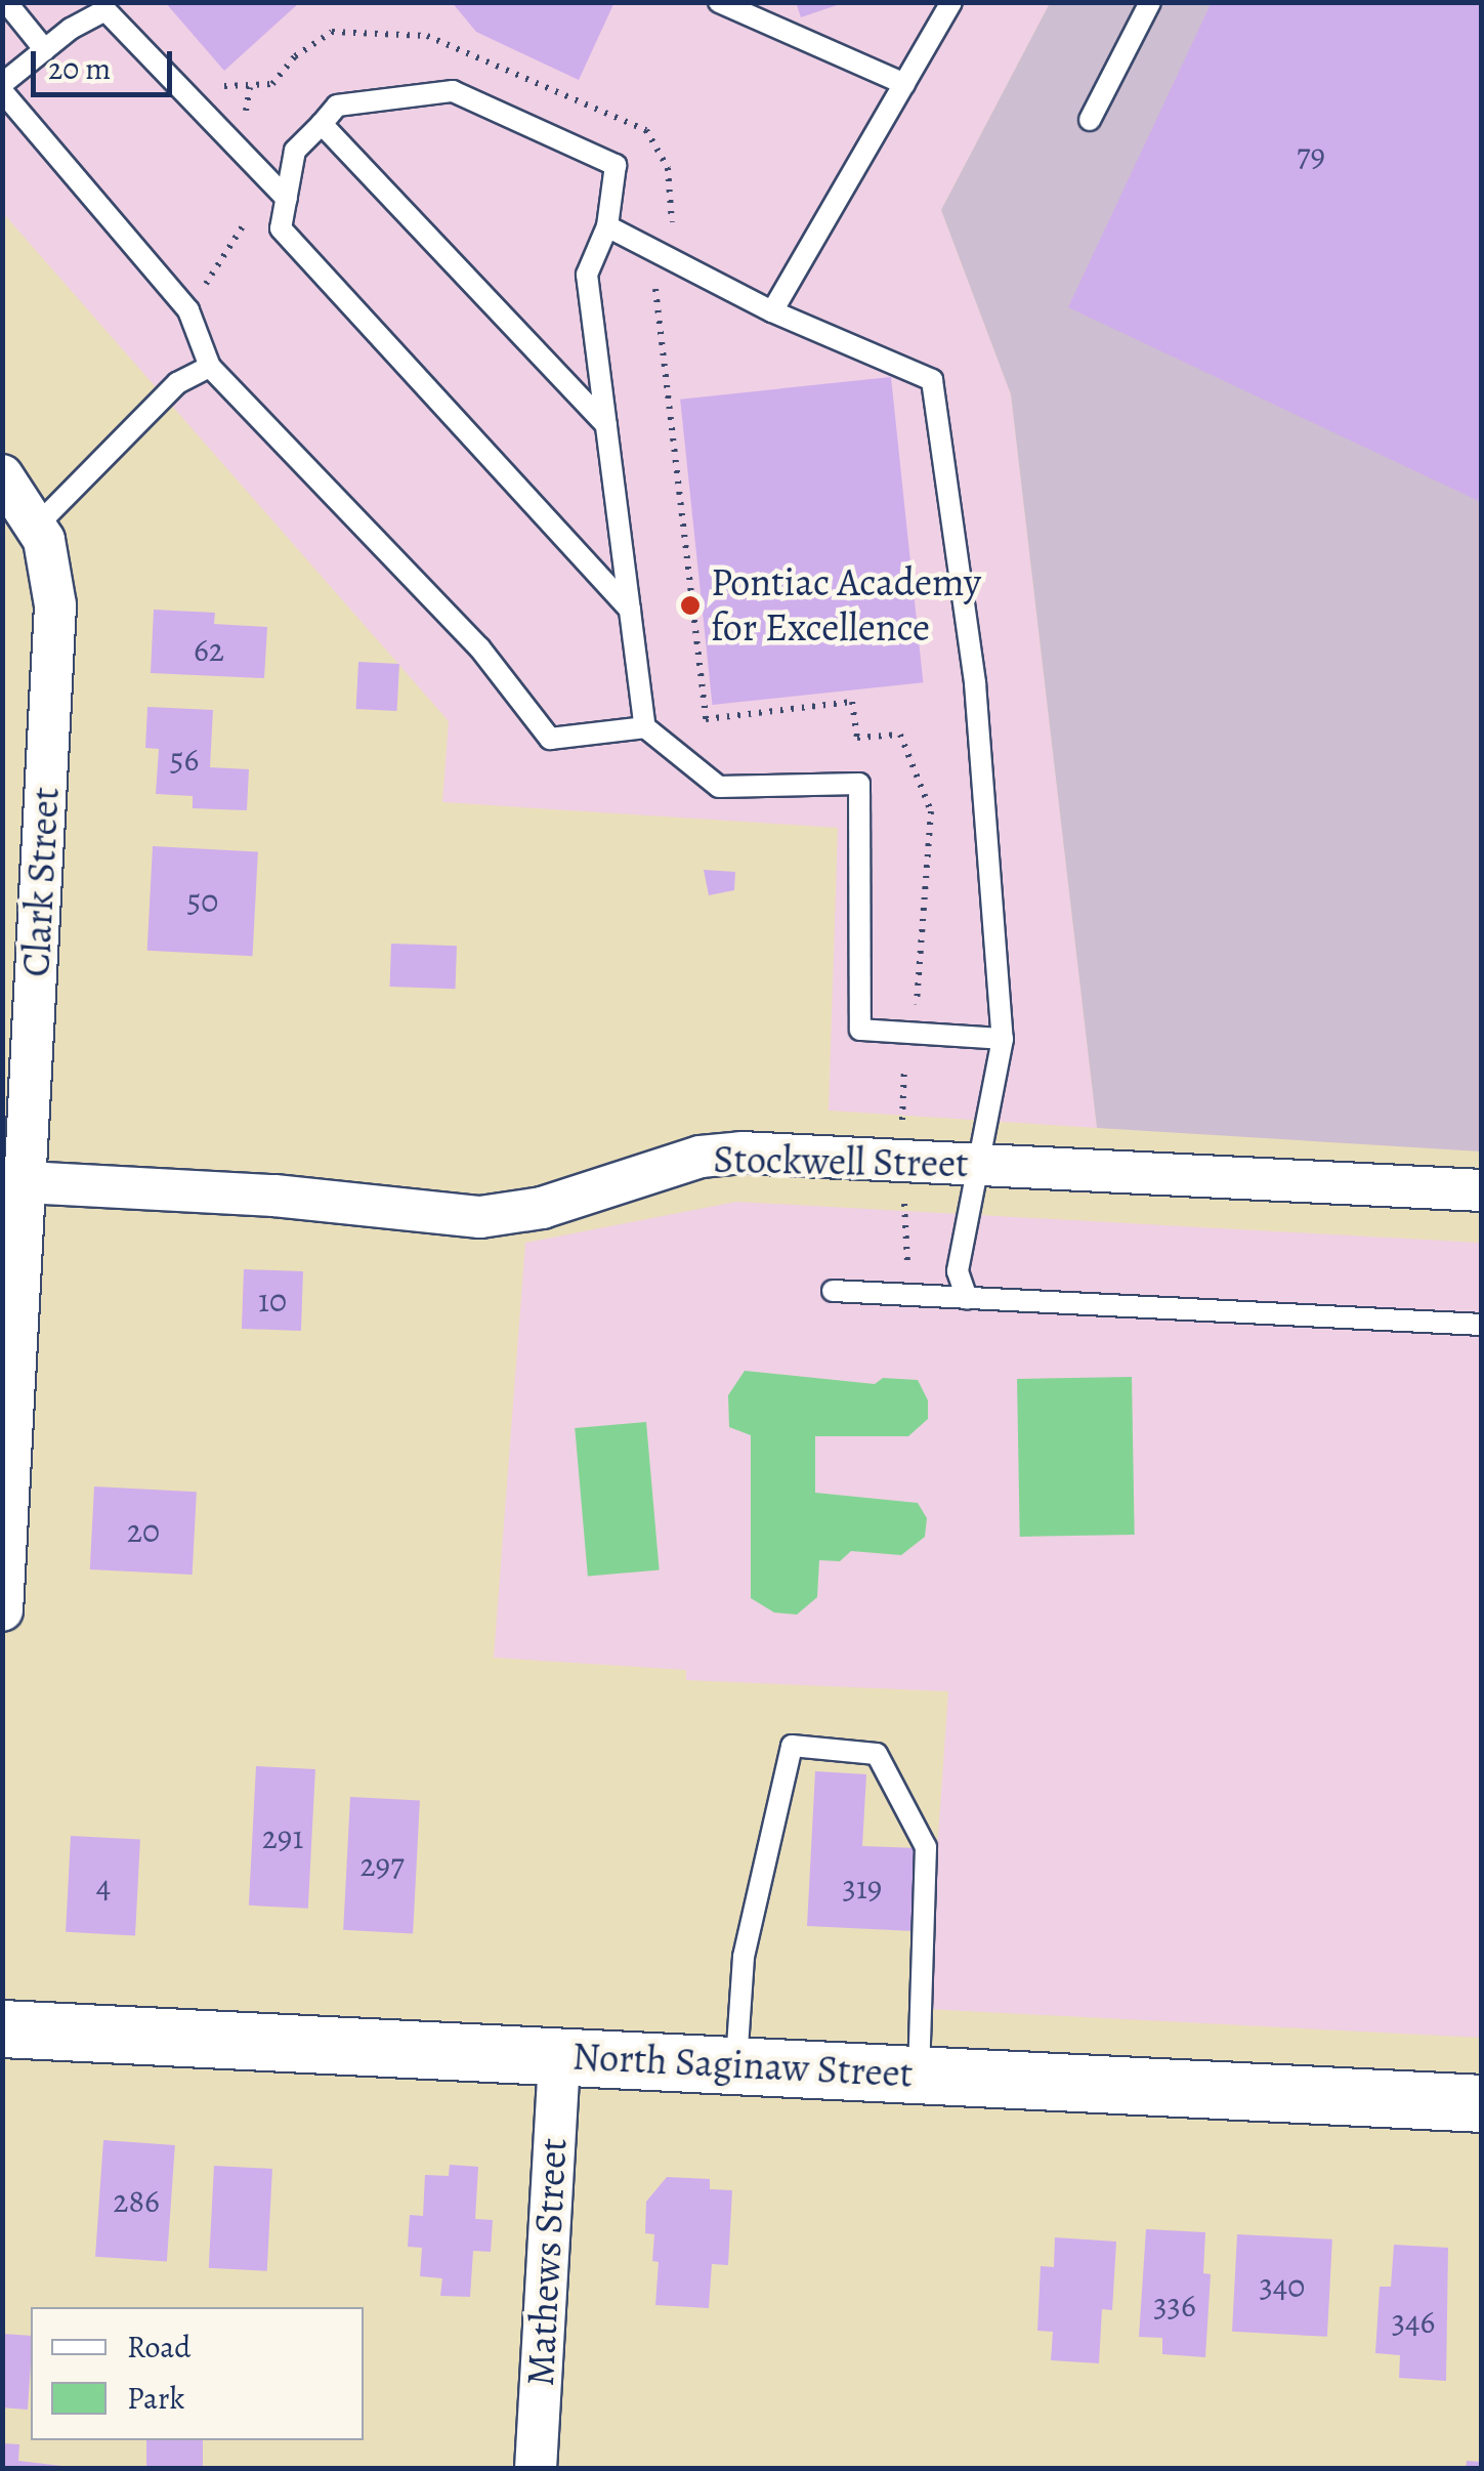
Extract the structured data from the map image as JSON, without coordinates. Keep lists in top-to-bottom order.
{
  "streets": {
    "street": [
      "Clark Street",
      "Stockwell Street",
      "North Saginaw Street",
      "Mathews Street"
    ]
  },
  "crossings": [
    ["Clark Street", "Stockwell Street"],
    ["North Saginaw Street", "Mathews Street"]
  ],
  "places": ["Pontiac Academy for Excellence"],
  "house_numbers": [
    "79",
    "62",
    "56",
    "50",
    "10",
    "20",
    "291",
    "297",
    "4",
    "319",
    "286",
    "340",
    "336",
    "346"
  ],
  "legend": ["Road", "Park"],
  "scale_bar": "20 m"
}
